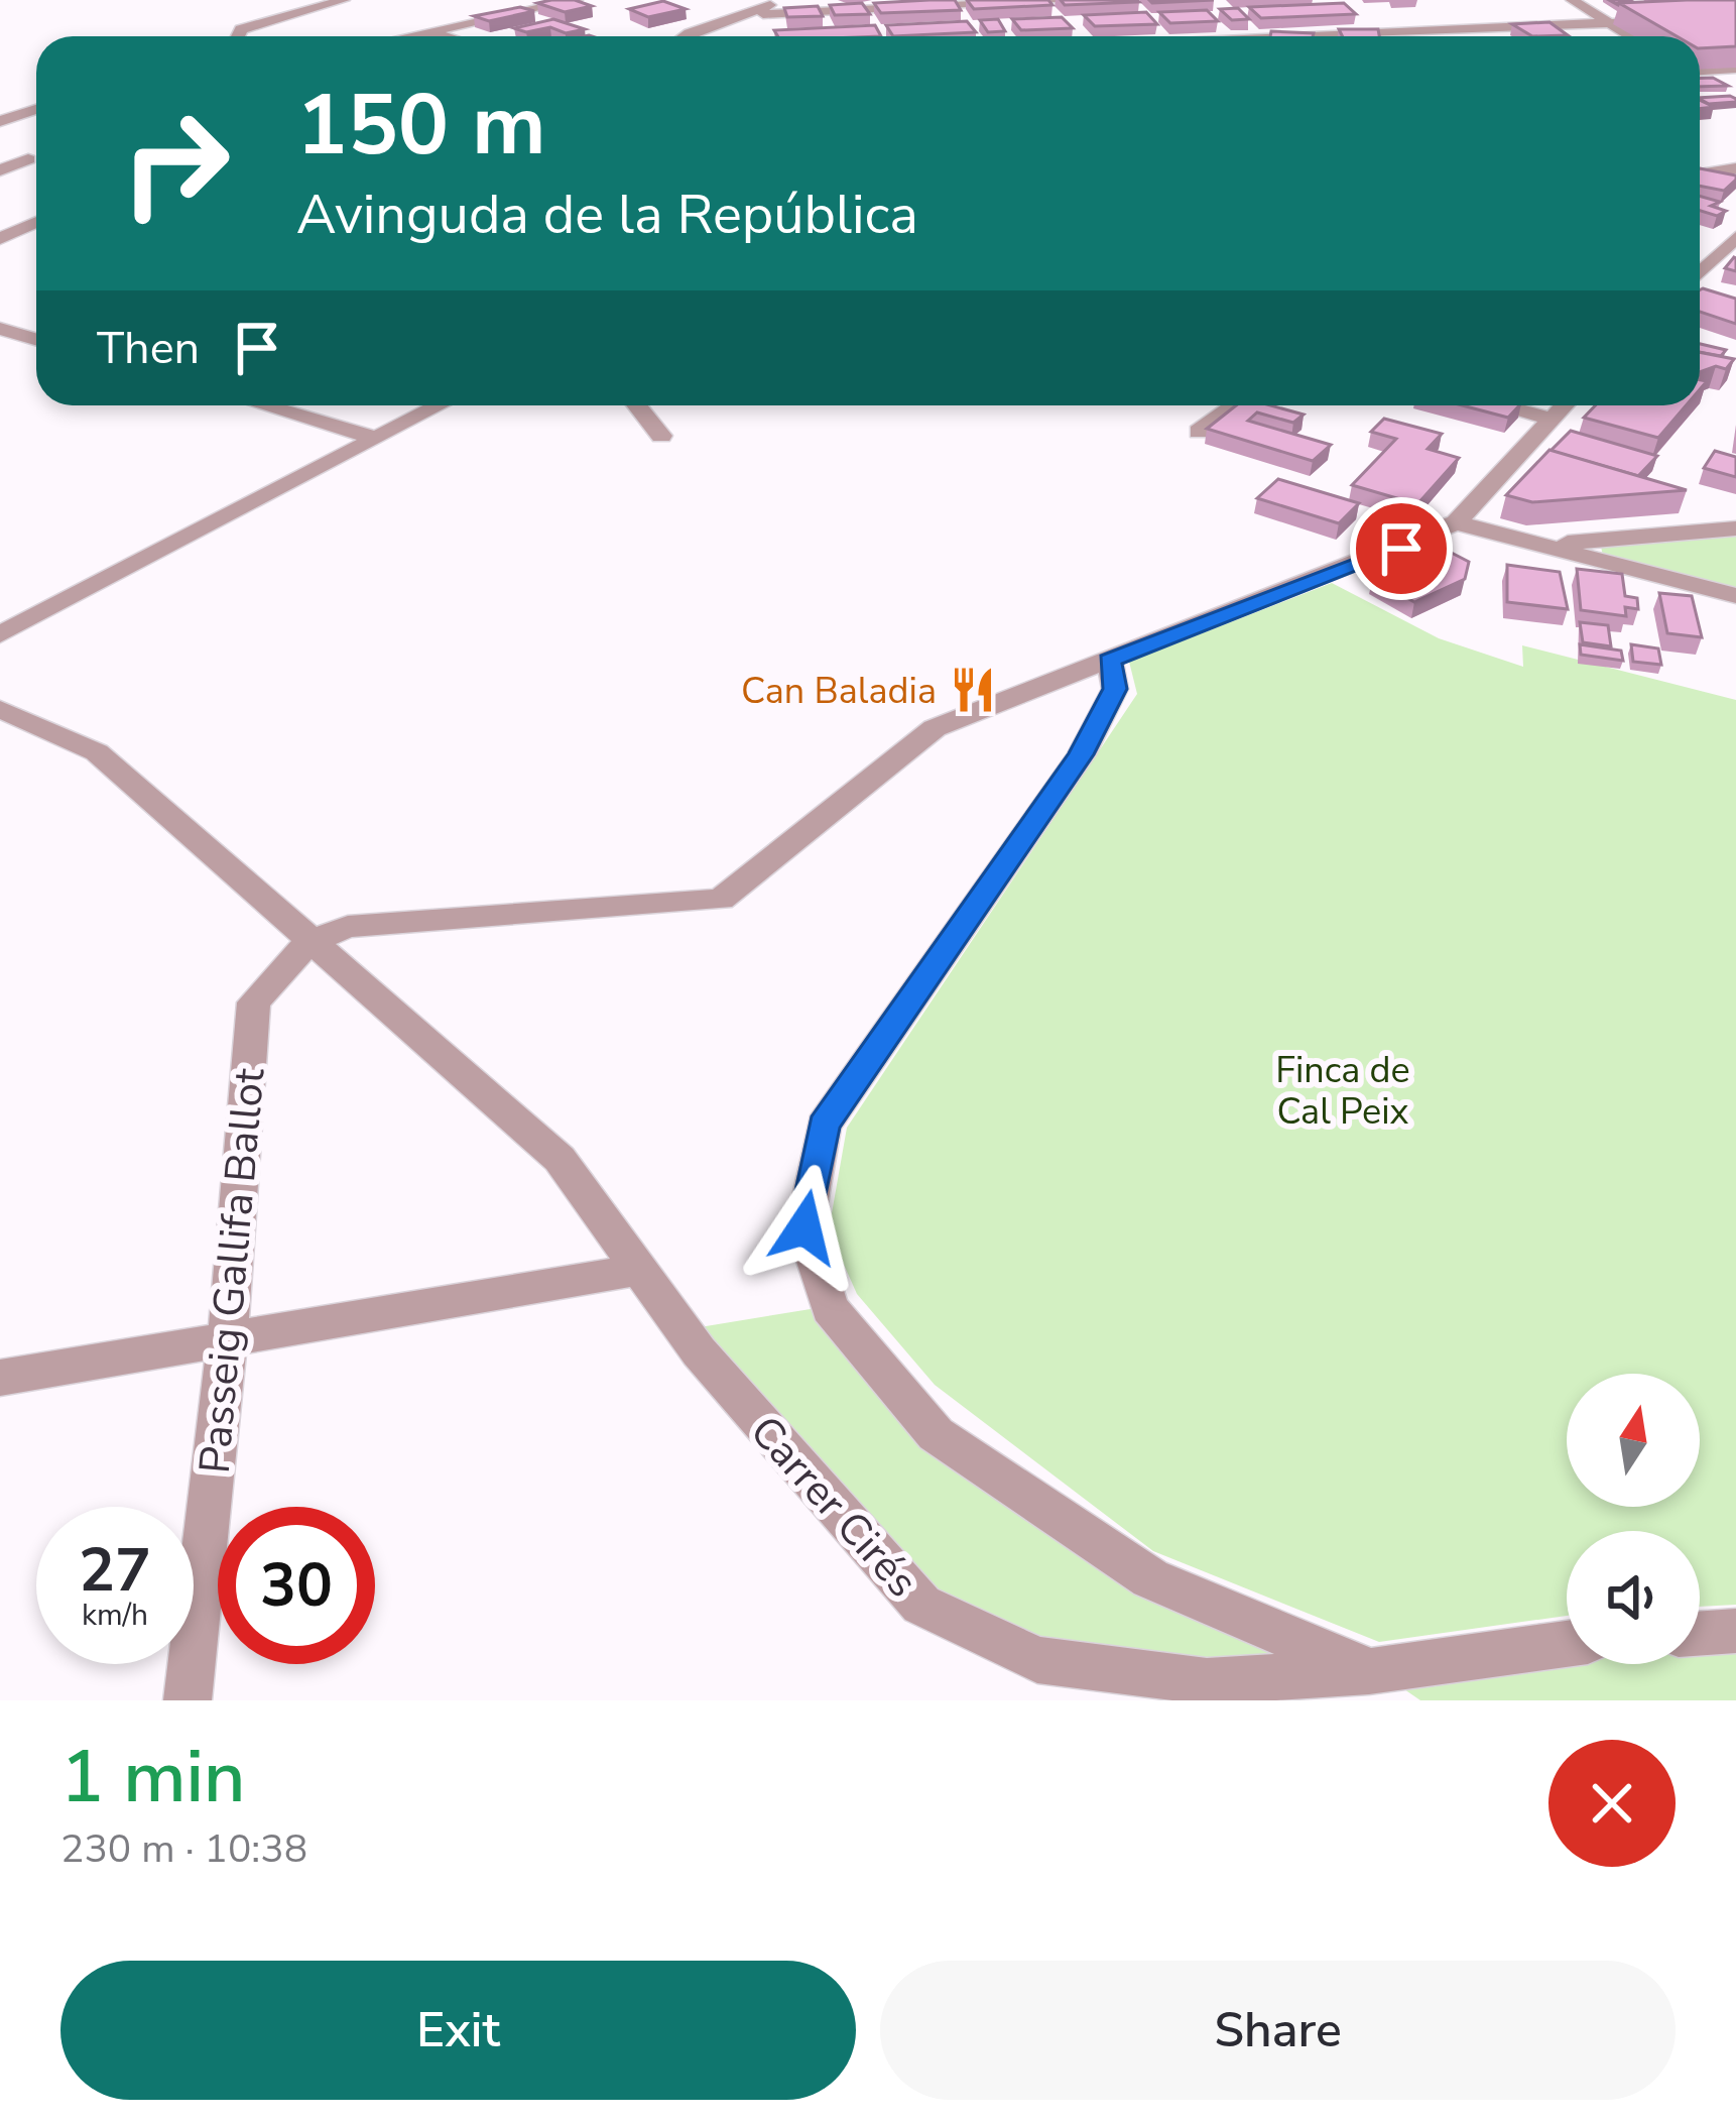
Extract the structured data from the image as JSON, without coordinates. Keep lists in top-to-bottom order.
{
  "streets": {
    "street": ["Passeig Gallifa Ballot", "Carrer Cirés"]
  },
  "crossings": [
    ["Passeig Gallifa Ballot", "Carrer Cirés"]
  ],
  "parks": ["Finca de Cal Peix"],
  "places": {
    "restaurant": ["Can Baladia"]
  },
  "north": "top",
  "page": {
    "turn": ["150 m", "Avinguda de la República"],
    "then": "Then",
    "speed": "27 km/h",
    "limit": "30",
    "heading": ["1 min", "230 m · 10:38"],
    "buttons": ["Exit", "Share"]
  }
}
